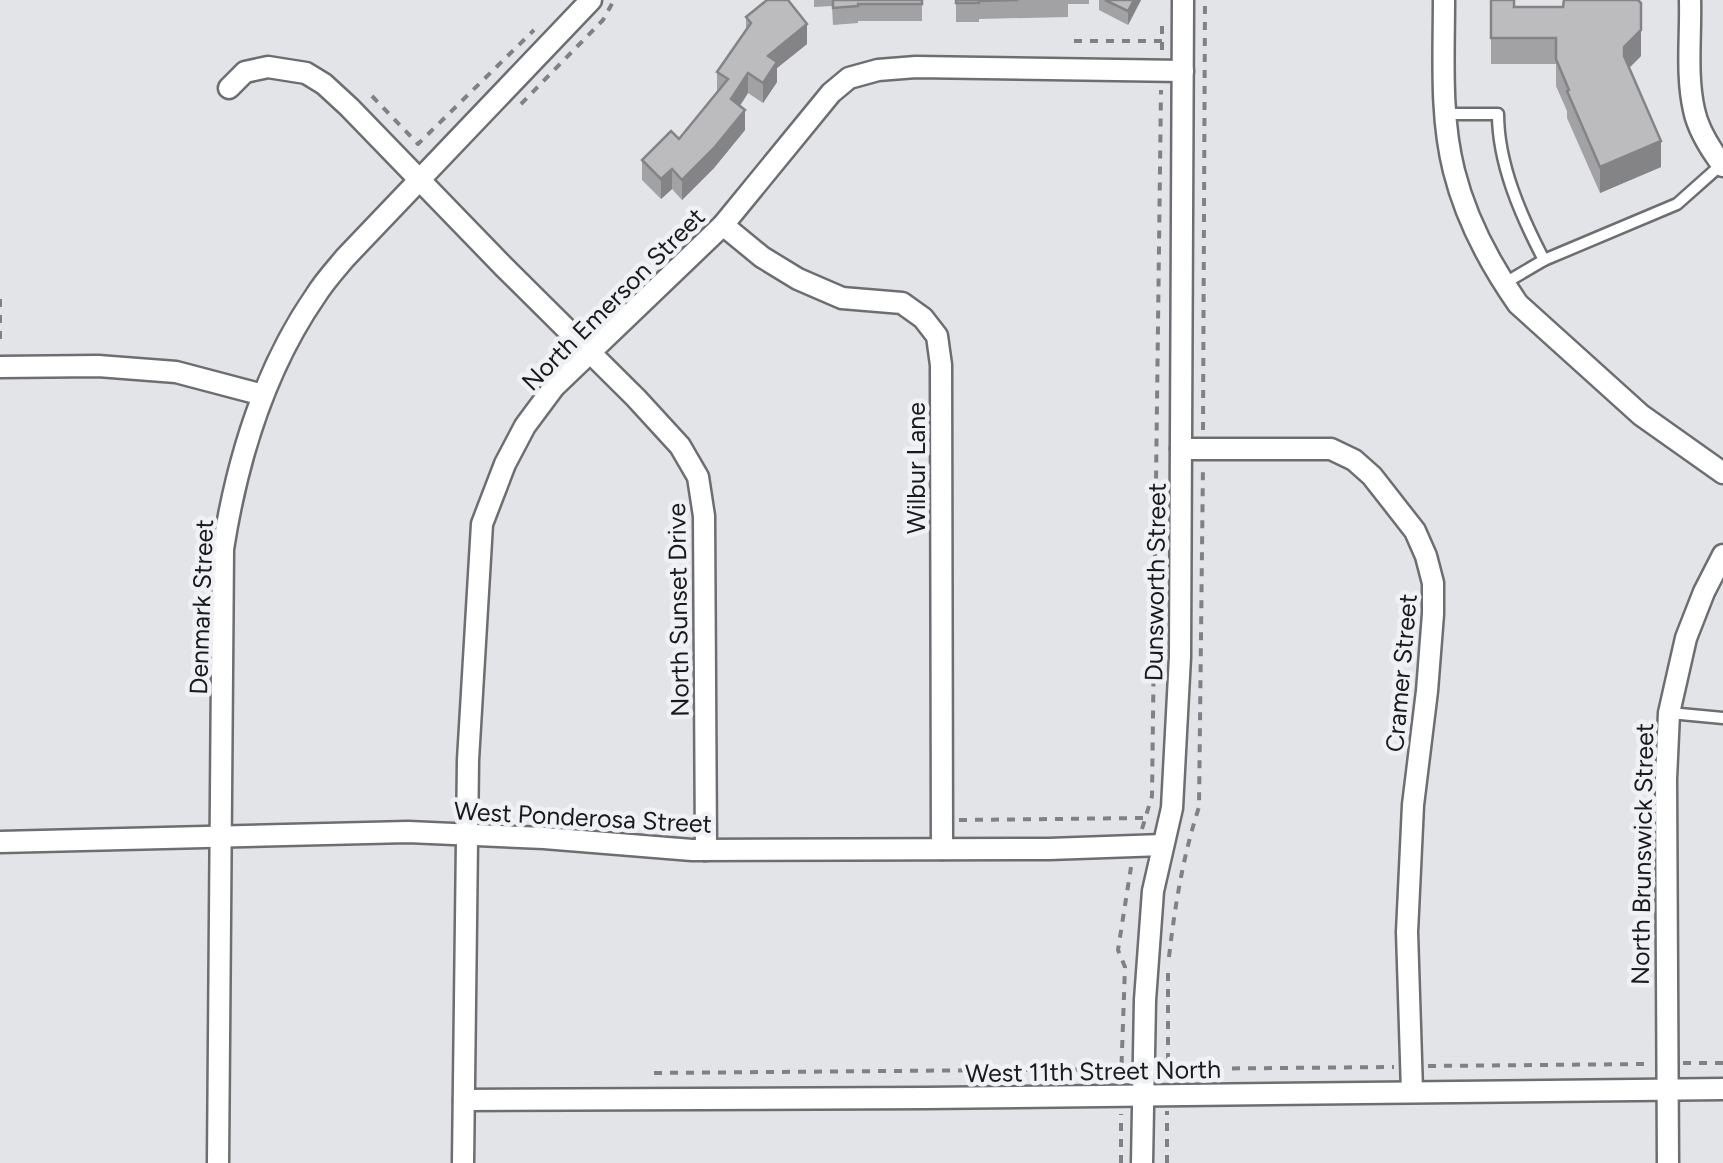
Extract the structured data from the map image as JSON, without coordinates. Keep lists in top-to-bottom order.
{
  "streets": {
    "street": [
      "North Emerson Street",
      "Wilbur Lane",
      "Dunsworth Street",
      "Denmark Street",
      "North Sunset Drive",
      "Cramer Street",
      "West Ponderosa Street",
      "North Brunswick Street",
      "West 11th Street North"
    ]
  },
  "crossings": [
    ["North Emerson Street", "Wilbur Lane"],
    ["North Emerson Street", "Dunsworth Street"],
    ["North Emerson Street", "North Sunset Drive"],
    ["North Emerson Street", "West Ponderosa Street"],
    ["North Emerson Street", "West 11th Street North"],
    ["Wilbur Lane", "West Ponderosa Street"],
    ["Dunsworth Street", "Cramer Street"],
    ["Dunsworth Street", "West Ponderosa Street"],
    ["Dunsworth Street", "West 11th Street North"],
    ["Denmark Street", "North Sunset Drive"],
    ["Denmark Street", "West Ponderosa Street"],
    ["North Sunset Drive", "West Ponderosa Street"],
    ["Cramer Street", "West 11th Street North"],
    ["North Brunswick Street", "West 11th Street North"]
  ]
}
